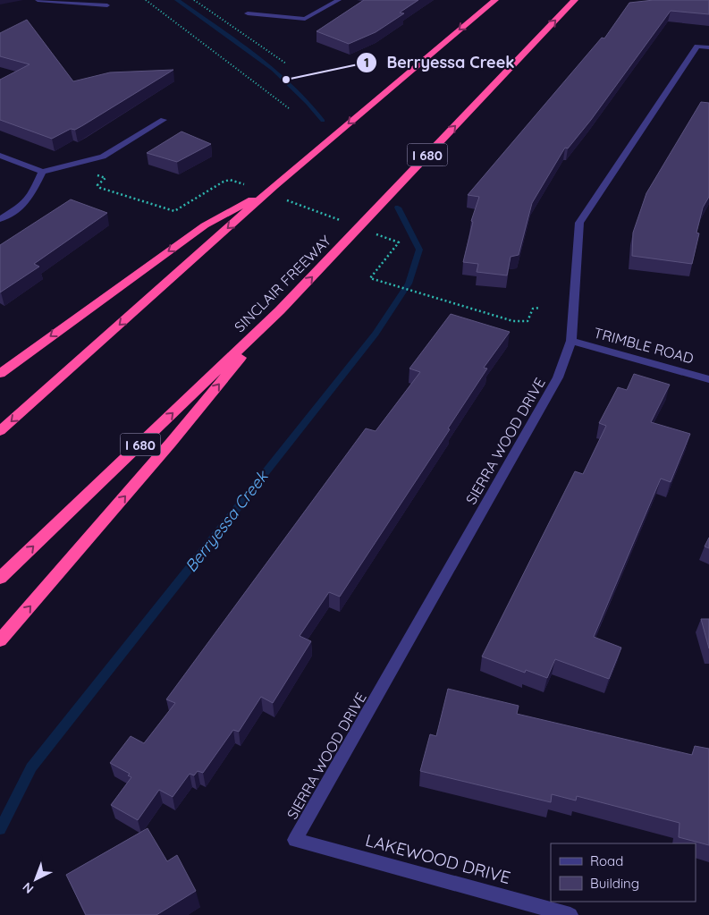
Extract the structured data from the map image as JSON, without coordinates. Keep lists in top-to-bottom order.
{
  "streets": {
    "highway": ["I 680", "SINCLAIR FREEWAY"],
    "street": ["TRIMBLE ROAD", "SIERRA WOOD DRIVE", "LAKEWOOD DRIVE"]
  },
  "crossings": [
    ["TRIMBLE ROAD", "SIERRA WOOD DRIVE"],
    ["SIERRA WOOD DRIVE", "LAKEWOOD DRIVE"]
  ],
  "water": ["Berryessa Creek"],
  "places": ["Berryessa Creek"],
  "legend": ["Road", "Building"],
  "north": "bottom left"
}
